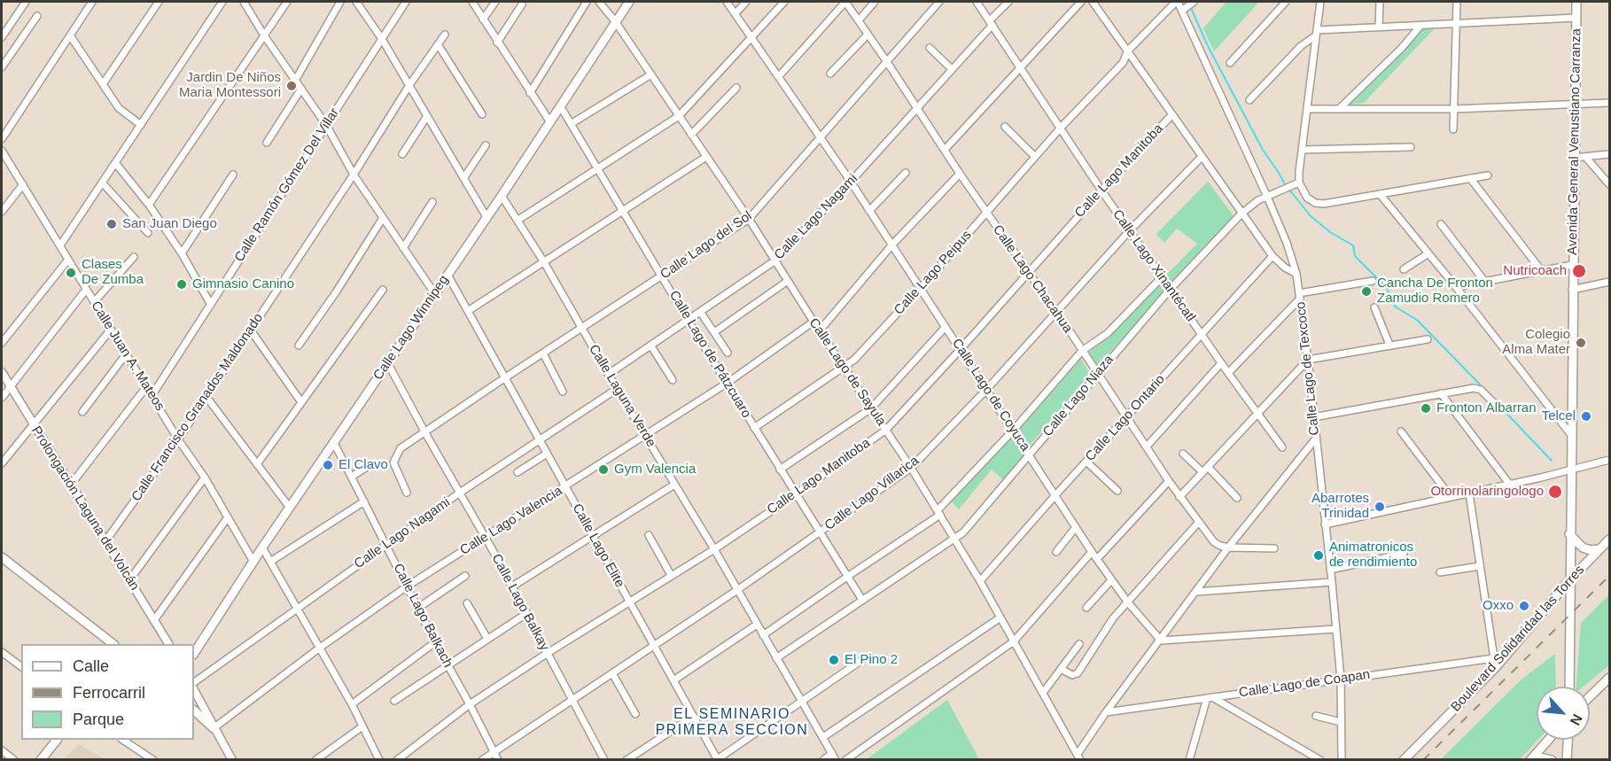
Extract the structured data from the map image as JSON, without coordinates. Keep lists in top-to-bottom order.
{
  "streets": {
    "main road": ["Avenida General Venustiano Carranza", "Calle Lago Winnipeg", "Boulevard Solidaridad las Torres"],
    "street": [
      "Calle Lago Manitoba",
      "Calle Ramón Gómez Del Villar",
      "Calle Lago Nagami",
      "Calle Lago del Sol",
      "Calle Lago Xinantécatl",
      "Calle Lago Peipus",
      "Calle Lago Chacahua",
      "Calle Lago de Pátzcuaro",
      "Calle Juan A. Mateos",
      "Calle Lago de Texcoco",
      "Calle Lago de Sayula",
      "Calle Lago de Coyuca",
      "Calle Laguna Verde",
      "Calle Lago Niaza",
      "Calle Francisco Granados Maldonado",
      "Calle Lago Ontario",
      "Calle Lago Villarica",
      "Prolongación Laguna del Volcán",
      "Calle Lago Valencia",
      "Calle Lago Elite",
      "Calle Lago Balkay",
      "Calle Lago Balkach",
      "Calle Lago de Coapan"
    ]
  },
  "crossings": [
    ["Avenida General Venustiano Carranza", "Boulevard Solidaridad las Torres"],
    ["Calle Lago Manitoba", "Calle Lago Xinantécatl"],
    ["Calle Lago Manitoba", "Calle Lago Chacahua"],
    ["Calle Lago Manitoba", "Calle Lago de Pátzcuaro"],
    ["Calle Lago Manitoba", "Calle Lago de Sayula"],
    ["Calle Lago Manitoba", "Calle Lago de Coyuca"],
    ["Calle Lago Manitoba", "Calle Laguna Verde"],
    ["Calle Lago Manitoba", "Calle Lago Elite"],
    ["Calle Lago Manitoba", "Calle Lago Balkay"],
    ["Calle Lago Manitoba", "Calle Lago Balkach"],
    ["Calle Ramón Gómez Del Villar", "Calle Juan A. Mateos"],
    ["Calle Lago Nagami", "Calle Lago Xinantécatl"],
    ["Calle Lago Nagami", "Calle Lago Chacahua"],
    ["Calle Lago Nagami", "Calle Lago de Pátzcuaro"],
    ["Calle Lago Nagami", "Calle Lago de Sayula"],
    ["Calle Lago Nagami", "Calle Lago de Coyuca"],
    ["Calle Lago Nagami", "Calle Laguna Verde"],
    ["Calle Lago Nagami", "Calle Lago Elite"],
    ["Calle Lago Nagami", "Calle Lago Balkay"],
    ["Calle Lago Nagami", "Calle Lago Balkach"],
    ["Calle Lago del Sol", "Calle Lago Chacahua"],
    ["Calle Lago del Sol", "Calle Lago de Pátzcuaro"],
    ["Calle Lago del Sol", "Calle Lago de Sayula"],
    ["Calle Lago del Sol", "Calle Lago de Coyuca"],
    ["Calle Lago del Sol", "Calle Laguna Verde"],
    ["Calle Lago del Sol", "Calle Lago Elite"],
    ["Calle Lago del Sol", "Calle Lago Balkay"],
    ["Calle Lago Xinantécatl", "Calle Lago Peipus"],
    ["Calle Lago Xinantécatl", "Calle Lago Niaza"],
    ["Calle Lago Xinantécatl", "Calle Lago Ontario"],
    ["Calle Lago Xinantécatl", "Calle Lago Villarica"],
    ["Calle Lago Peipus", "Calle Lago Chacahua"],
    ["Calle Lago Peipus", "Calle Lago de Pátzcuaro"],
    ["Calle Lago Peipus", "Calle Lago de Texcoco"],
    ["Calle Lago Peipus", "Calle Lago de Sayula"],
    ["Calle Lago Peipus", "Calle Lago de Coyuca"],
    ["Calle Lago Chacahua", "Calle Lago Niaza"],
    ["Calle Lago Chacahua", "Calle Lago Ontario"],
    ["Calle Lago Chacahua", "Calle Lago Villarica"],
    ["Calle Lago Winnipeg", "Calle Lago de Pátzcuaro"],
    ["Calle Lago Winnipeg", "Calle Juan A. Mateos"],
    ["Calle Lago Winnipeg", "Calle Lago de Sayula"],
    ["Calle Lago Winnipeg", "Calle Laguna Verde"],
    ["Calle Lago Winnipeg", "Calle Lago Elite"],
    ["Calle Lago Winnipeg", "Calle Lago Balkay"],
    ["Calle Lago Winnipeg", "Calle Lago Balkach"],
    ["Calle Lago de Pátzcuaro", "Calle Lago Niaza"],
    ["Calle Lago de Pátzcuaro", "Calle Lago Villarica"],
    ["Calle Lago de Pátzcuaro", "Calle Lago Valencia"],
    ["Calle Juan A. Mateos", "Calle Francisco Granados Maldonado"],
    ["Calle Lago de Texcoco", "Calle Lago Niaza"],
    ["Calle Lago de Texcoco", "Calle Lago de Coapan"],
    ["Calle Lago de Sayula", "Calle Lago Niaza"],
    ["Calle Lago de Sayula", "Calle Lago Ontario"],
    ["Calle Lago de Sayula", "Calle Lago Villarica"],
    ["Calle Lago de Sayula", "Calle Lago Valencia"],
    ["Calle Lago de Coyuca", "Calle Lago Niaza"],
    ["Calle Lago de Coyuca", "Calle Lago Ontario"],
    ["Calle Lago de Coyuca", "Calle Lago Villarica"],
    ["Calle Laguna Verde", "Calle Lago Niaza"],
    ["Calle Laguna Verde", "Calle Lago Villarica"],
    ["Calle Laguna Verde", "Calle Lago Valencia"],
    ["Calle Francisco Granados Maldonado", "Prolongación Laguna del Volcán"],
    ["Calle Lago Villarica", "Calle Lago Elite"],
    ["Calle Lago Villarica", "Calle Lago Balkay"],
    ["Calle Lago Villarica", "Calle Lago Balkach"],
    ["Calle Lago Valencia", "Calle Lago Elite"],
    ["Calle Lago Valencia", "Calle Lago Balkay"],
    ["Calle Lago Valencia", "Calle Lago Balkach"]
  ],
  "districts": ["EL SEMINARIO PRIMERA SECCION"],
  "places": [
    "Jardin De Niños Maria Montessori",
    "San Juan Diego",
    "Nutricoach",
    "Clases De Zumba",
    "Gimnasio Canino",
    "Cancha De Fronton Zamudio Romero",
    "Colegio Alma Mater",
    "Fronton Albarran",
    "Telcel",
    "El Clavo",
    "Gym Valencia",
    "Otorrinolaringologo",
    "Abarrotes Trinidad",
    "Animatronicos de rendimiento",
    "Oxxo",
    "El Pino 2"
  ],
  "legend": ["Calle", "Ferrocarril", "Parque"],
  "north": "bottom right"
}
